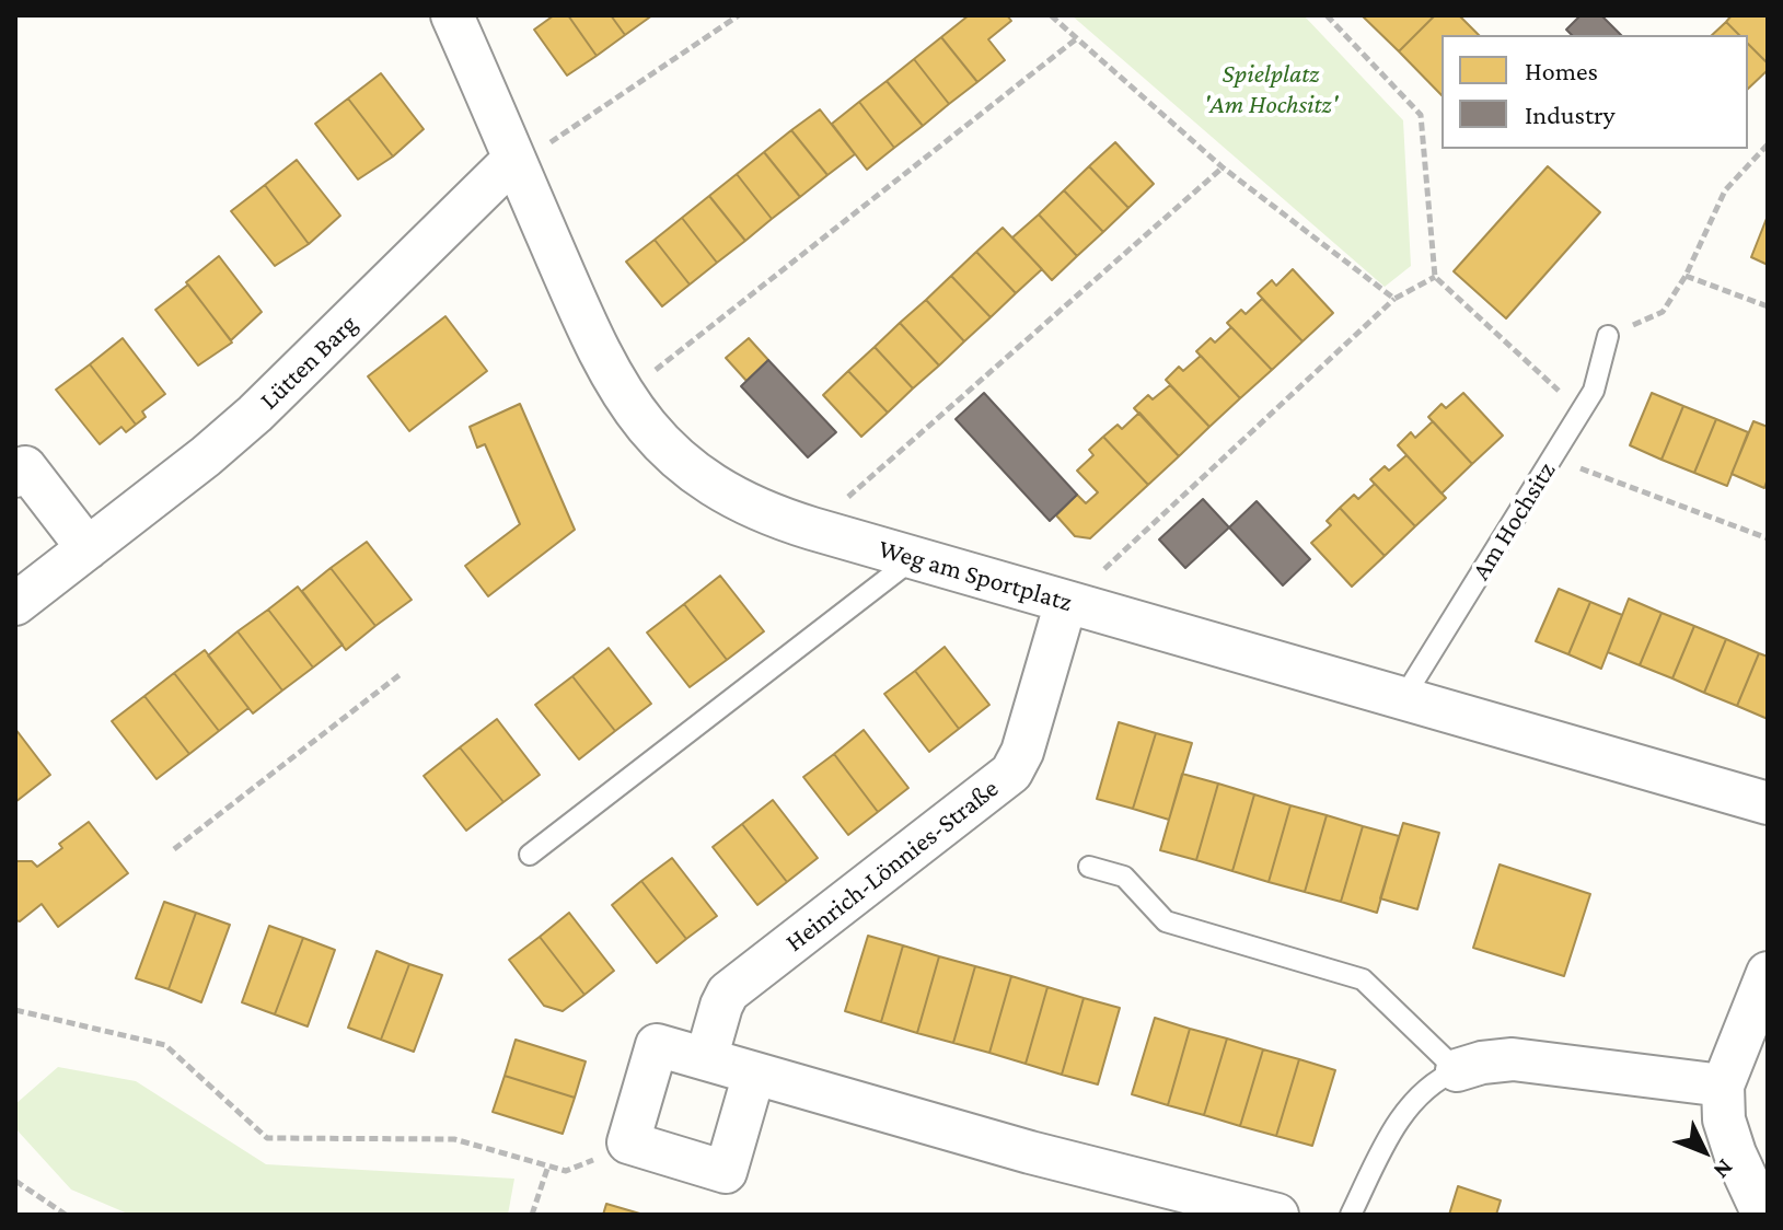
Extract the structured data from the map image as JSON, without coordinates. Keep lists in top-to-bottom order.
{
  "streets": {
    "street": ["Lütten Barg", "Weg am Sportplatz", "Heinrich-Lönnies-Straße"],
    "lane": ["Am Hochsitz"]
  },
  "crossings": [
    ["Lütten Barg", "Weg am Sportplatz"],
    ["Am Hochsitz", "Weg am Sportplatz"],
    ["Weg am Sportplatz", "Heinrich-Lönnies-Straße"]
  ],
  "parks": ["Spielplatz 'Am Hochsitz'"],
  "legend": ["Homes", "Industry"],
  "north": "bottom right"
}
